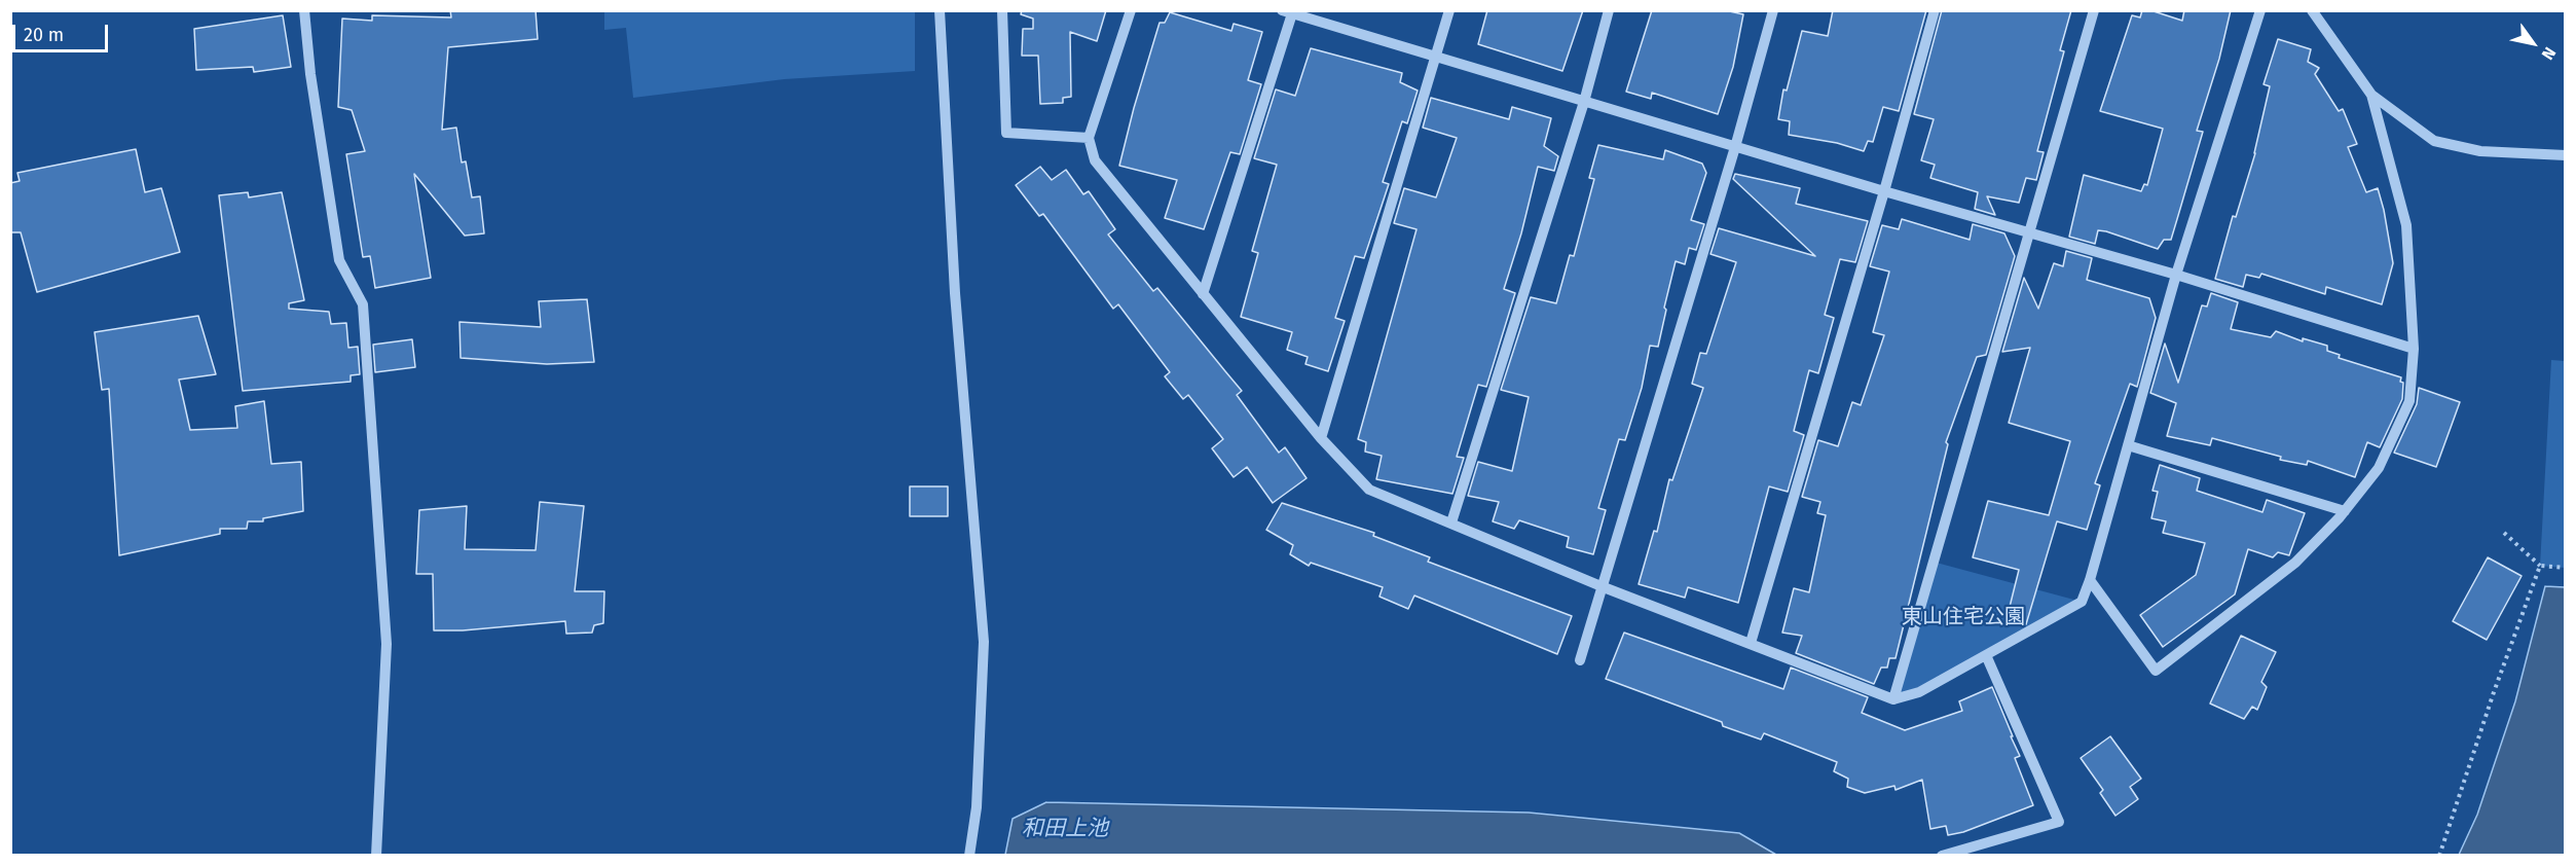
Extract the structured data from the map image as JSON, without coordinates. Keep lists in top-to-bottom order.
{
  "water": ["和田上池"],
  "parks": ["東山住宅公園"],
  "scale_bar": "20 m",
  "north": "bottom right"
}
